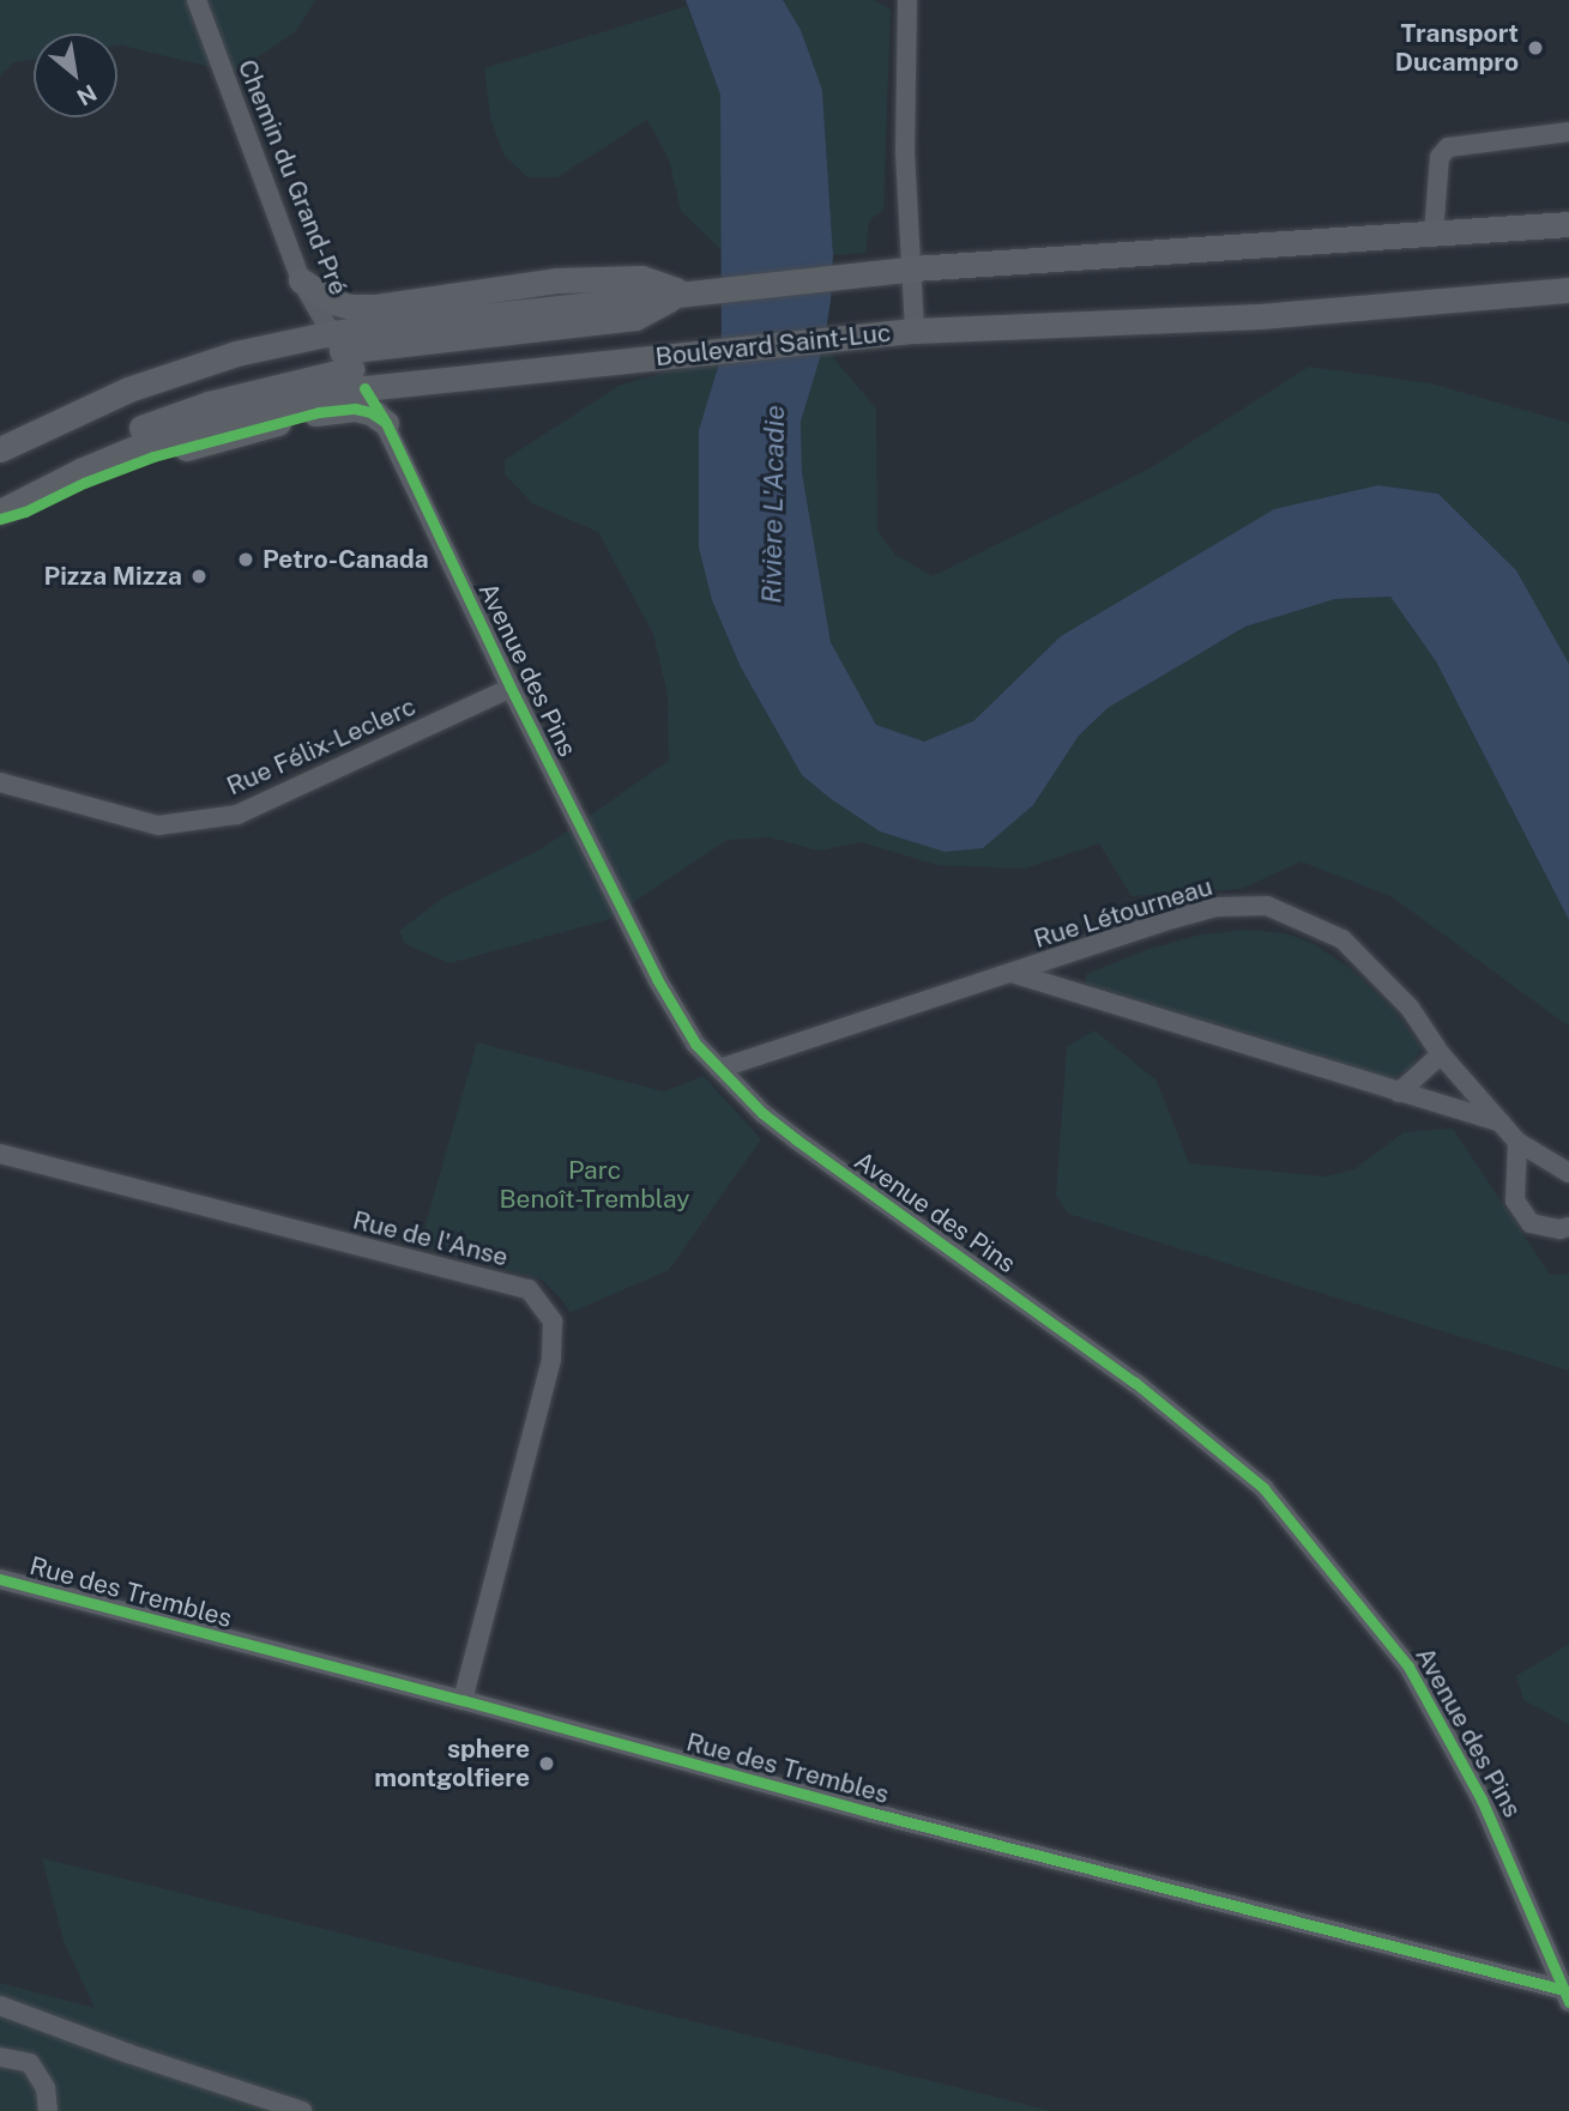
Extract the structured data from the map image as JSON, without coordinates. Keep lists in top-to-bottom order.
{
  "streets": {
    "main road": ["Boulevard Saint-Luc"],
    "street": [
      "Chemin du Grand-Pré",
      "Avenue des Pins",
      "Rue Félix-Leclerc",
      "Rue Létourneau",
      "Rue de l'Anse",
      "Rue des Trembles"
    ]
  },
  "crossings": [
    ["Chemin du Grand-Pré", "Boulevard Saint-Luc"],
    ["Chemin du Grand-Pré", "Avenue des Pins"],
    ["Boulevard Saint-Luc", "Avenue des Pins"],
    ["Avenue des Pins", "Rue Félix-Leclerc"],
    ["Avenue des Pins", "Rue Létourneau"],
    ["Avenue des Pins", "Rue des Trembles"],
    ["Rue de l'Anse", "Rue des Trembles"]
  ],
  "water": ["Rivière L'Acadie"],
  "parks": ["Parc Benoît-Tremblay"],
  "places": [
    "Transport Ducampro",
    "Petro-Canada",
    "Pizza Mizza",
    "sphere montgolfiere"
  ],
  "north": "bottom right"
}
